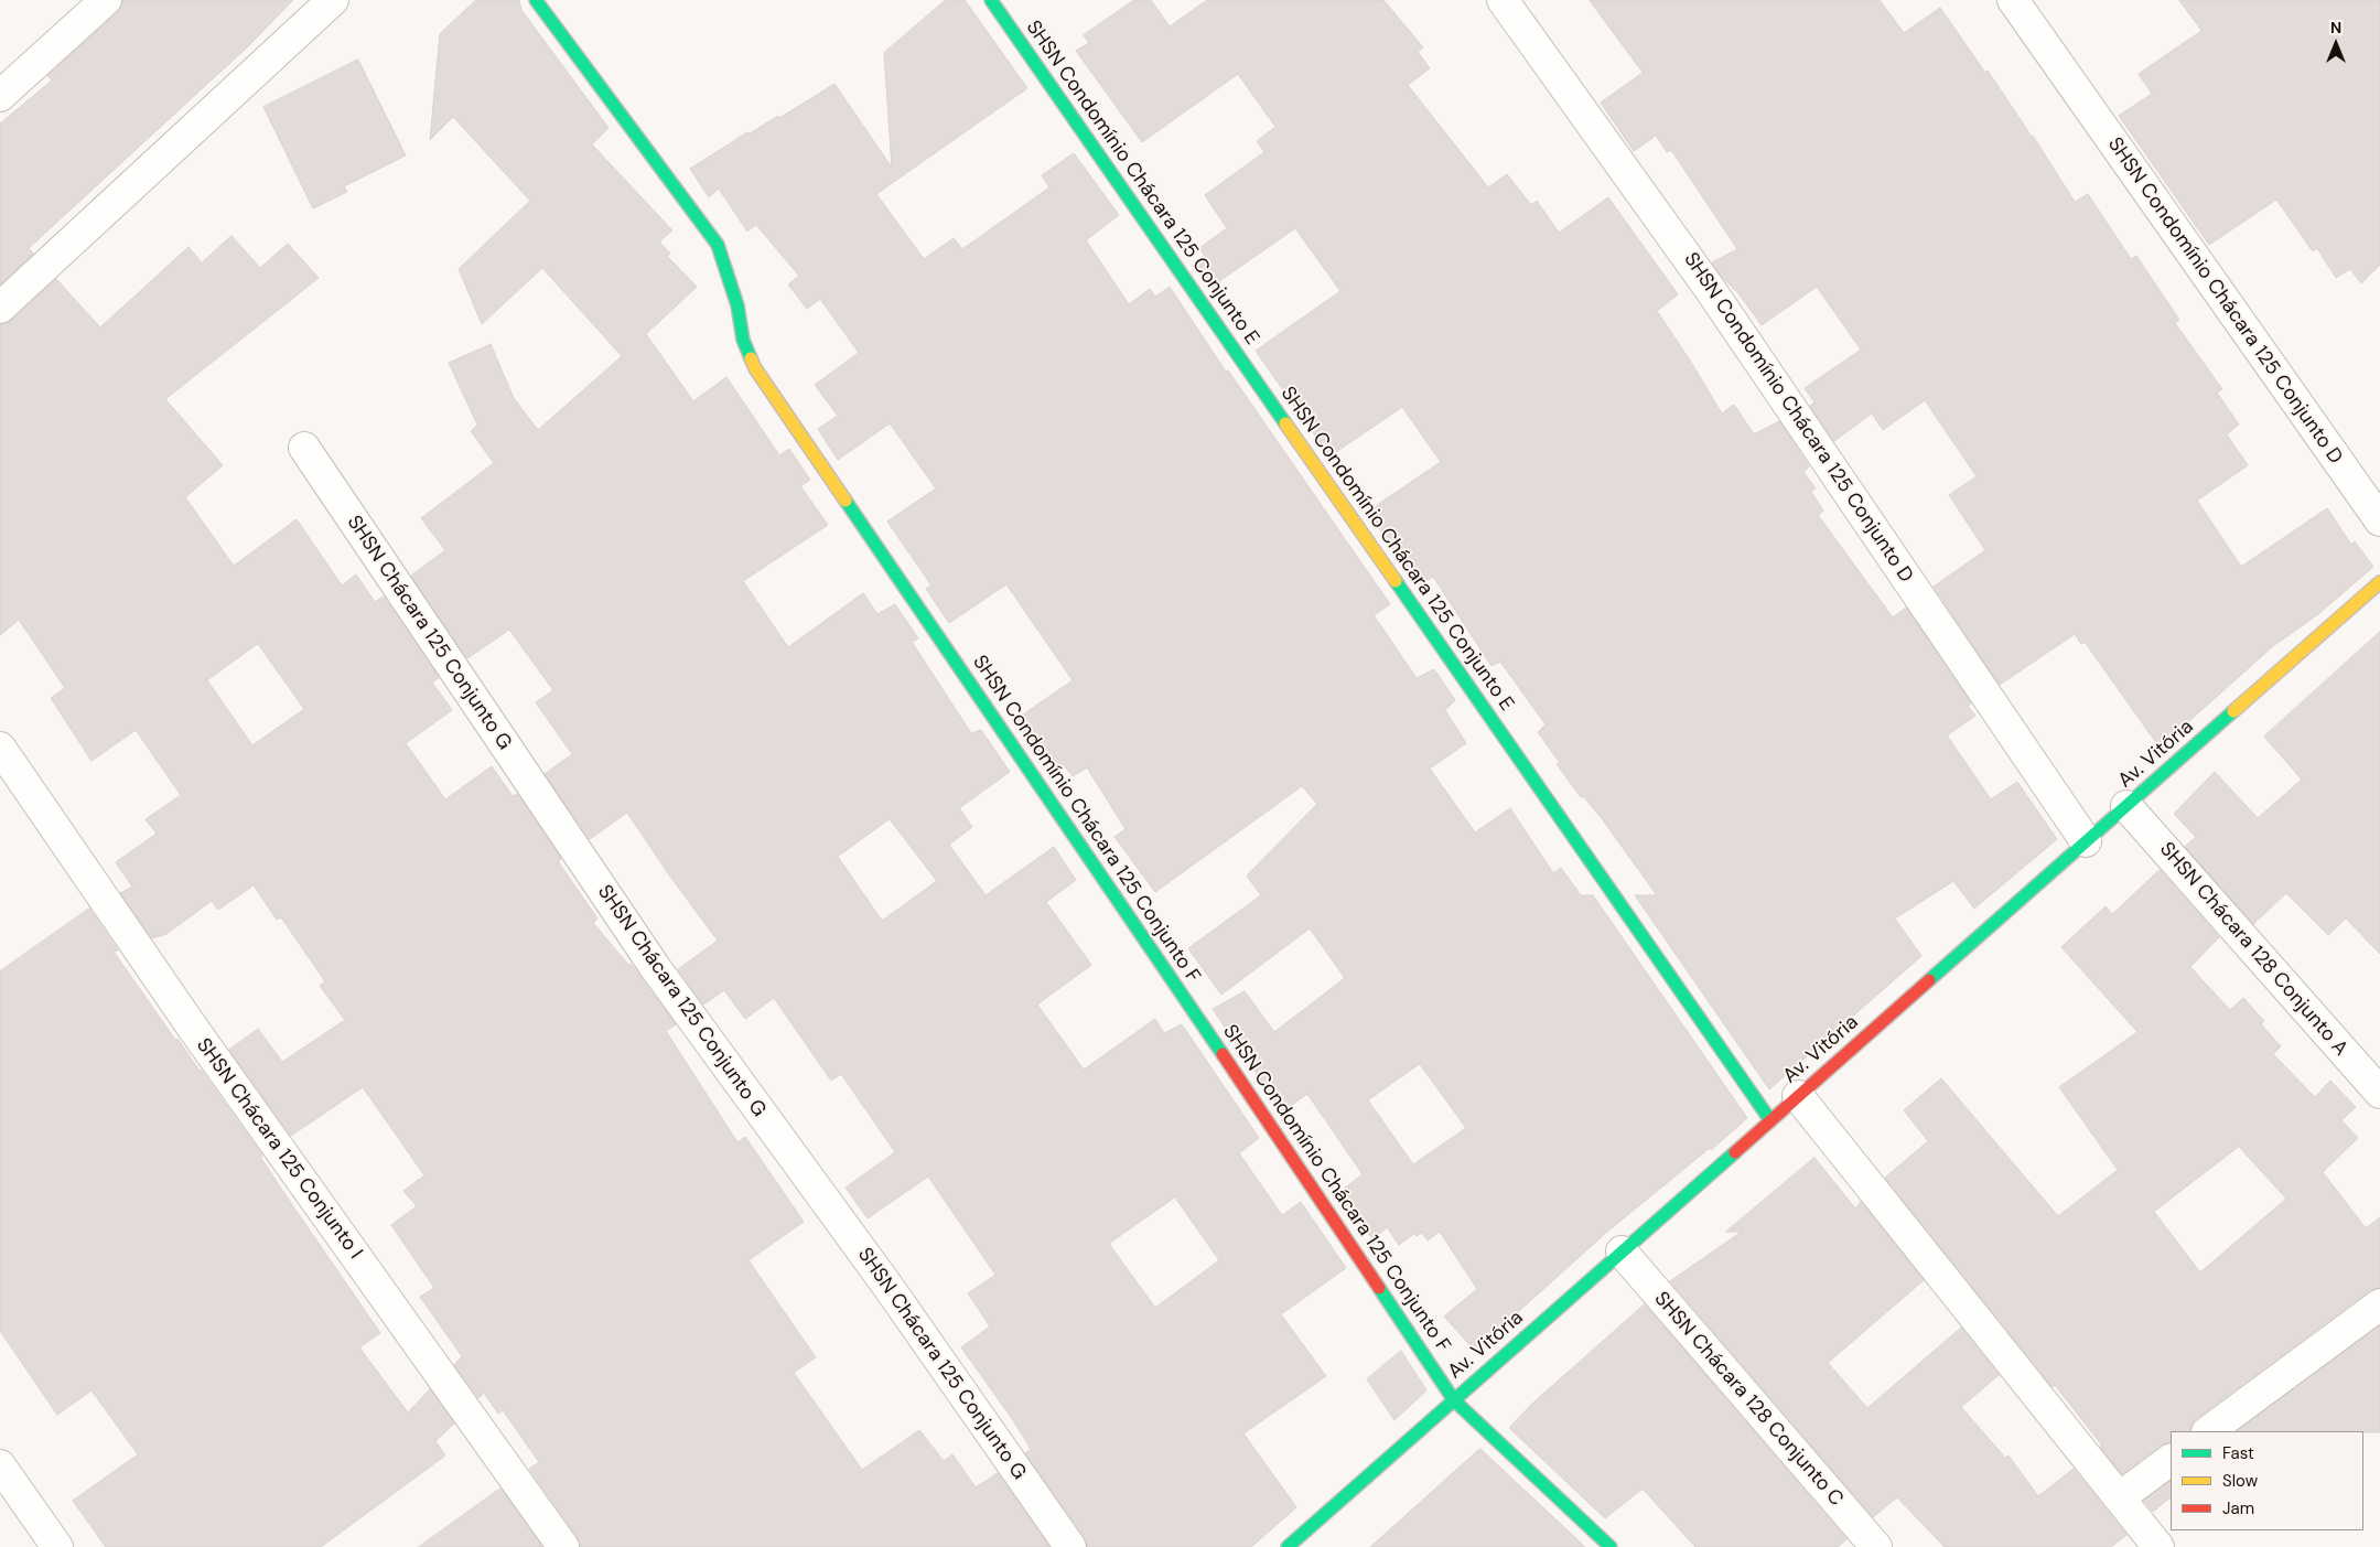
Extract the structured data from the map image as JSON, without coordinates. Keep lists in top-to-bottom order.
{
  "streets": {
    "street": [
      "SHSN Condomínio Chácara 125 Conjunto E",
      "SHSN Condomínio Chácara 125 Conjunto D",
      "SHSN Chácara 125 Conjunto G",
      "Av. Vitória",
      "SHSN Condomínio Chácara 125 Conjunto F",
      "SHSN Chácara 128 Conjunto A",
      "SHSN Chácara 125 Conjunto I",
      "SHSN Chácara 128 Conjunto C"
    ]
  },
  "crossings": [
    ["SHSN Condomínio Chácara 125 Conjunto E", "Av. Vitória"],
    ["SHSN Condomínio Chácara 125 Conjunto D", "Av. Vitória"],
    ["Av. Vitória", "SHSN Condomínio Chácara 125 Conjunto F"],
    ["Av. Vitória", "SHSN Chácara 128 Conjunto A"],
    ["Av. Vitória", "SHSN Chácara 128 Conjunto C"]
  ],
  "legend": ["Fast", "Slow", "Jam"],
  "north": "top"
}
